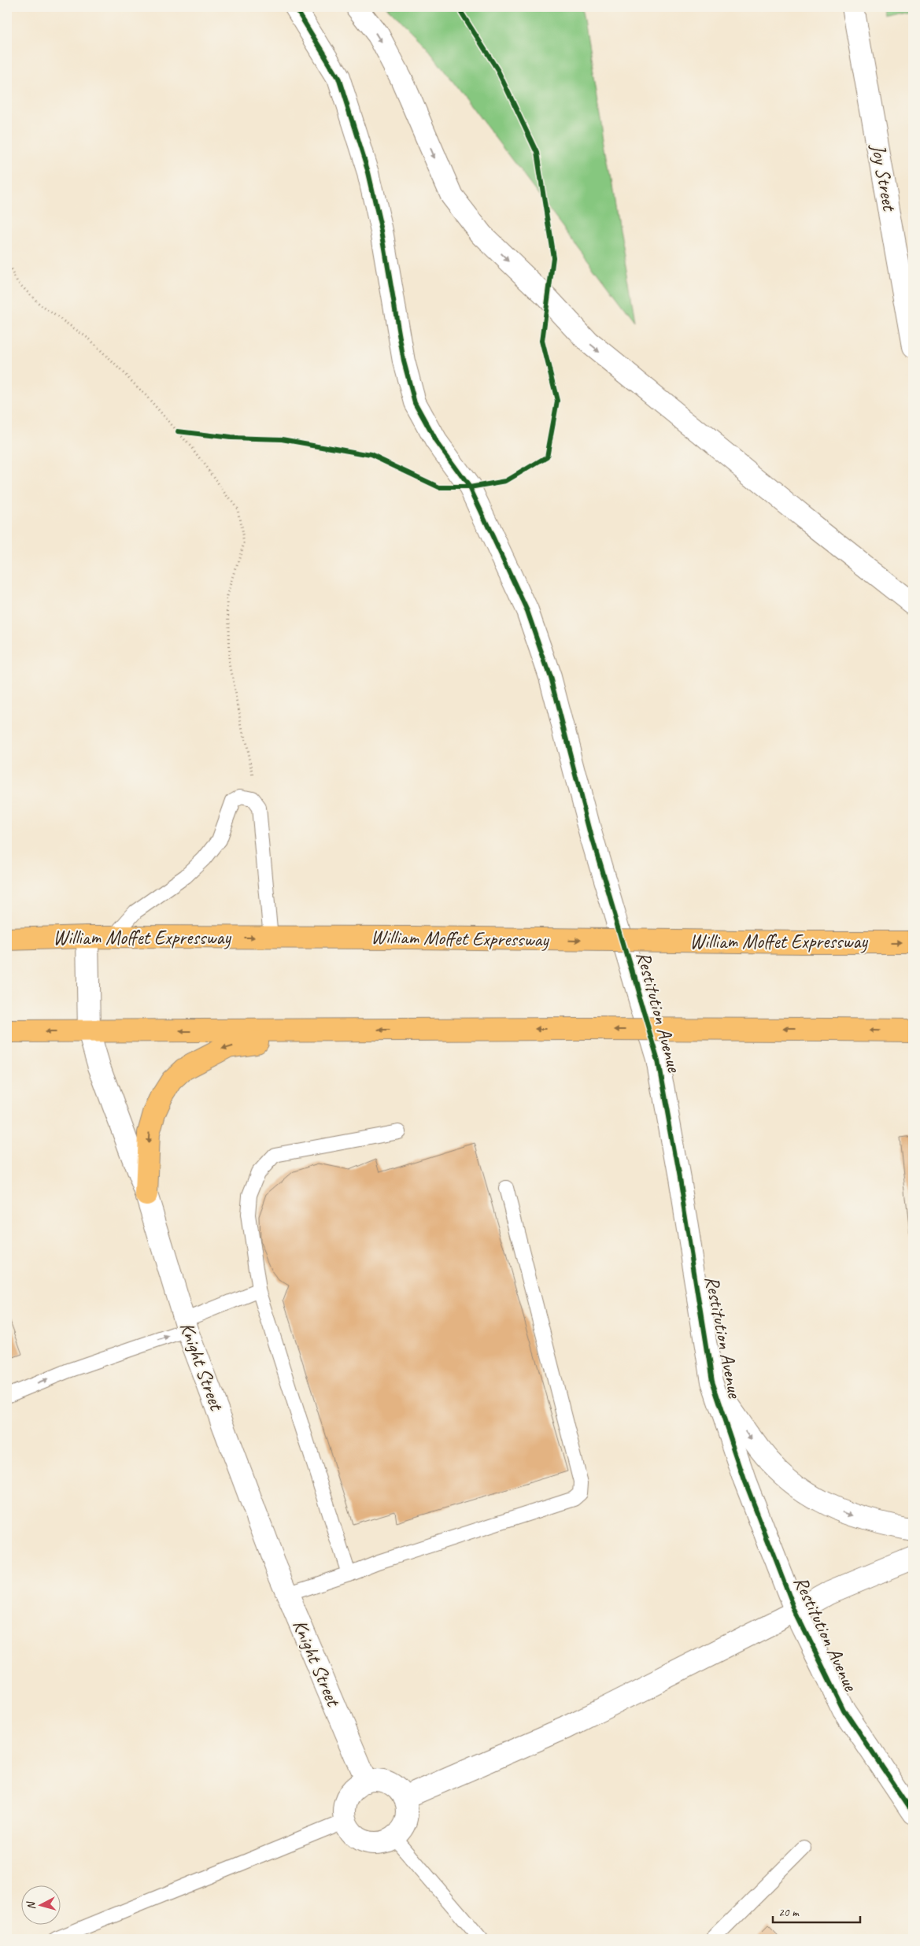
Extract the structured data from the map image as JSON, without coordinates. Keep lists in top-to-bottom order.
{
  "streets": {
    "main road": ["William Moffet Expressway"],
    "street": ["Joy Street", "Restitution Avenue", "Knight Street"]
  },
  "crossings": [
    ["William Moffet Expressway", "Knight Street"]
  ],
  "scale_bar": "20 m",
  "north": "left"
}
